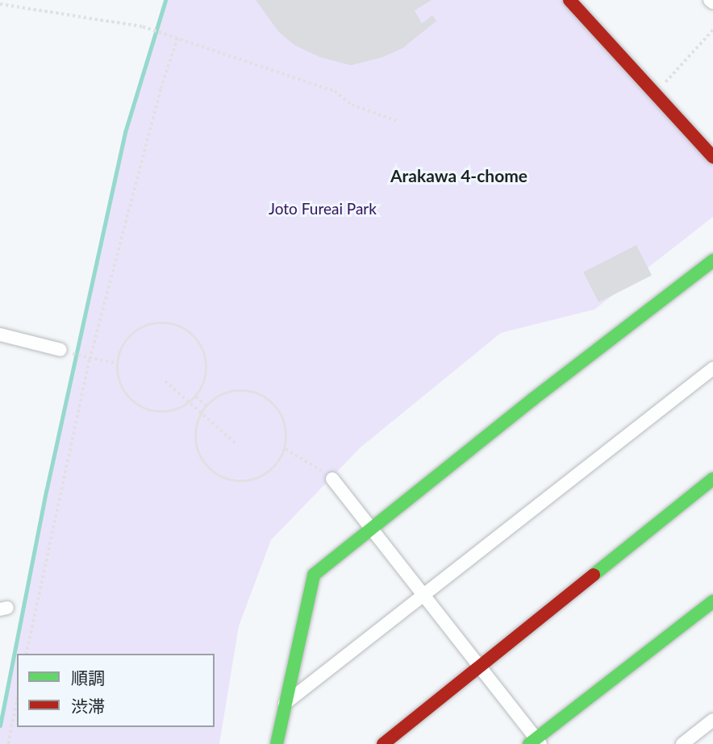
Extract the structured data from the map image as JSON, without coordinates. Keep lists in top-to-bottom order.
{
  "districts": ["Arakawa 4-chome"],
  "parks": ["Joto Fureai Park"],
  "legend": ["順調", "渋滞"]
}
